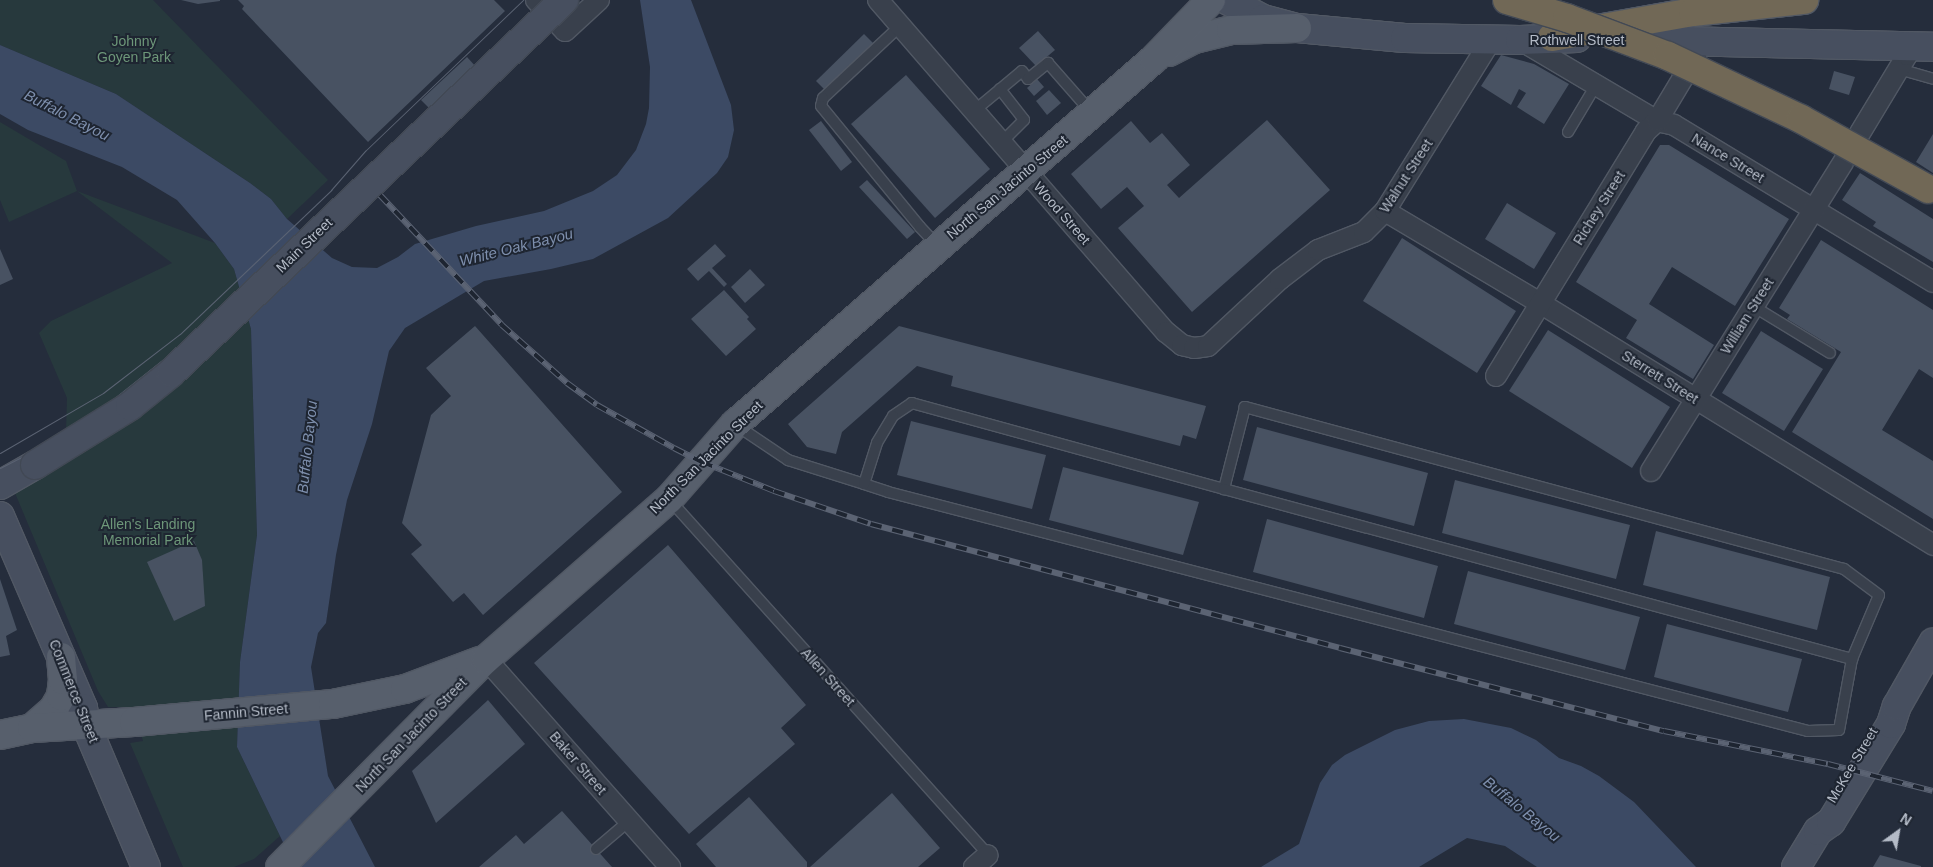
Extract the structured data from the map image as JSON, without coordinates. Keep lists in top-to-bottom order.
{
  "streets": {
    "main road": [
      "Rothwell Street",
      "North San Jacinto Street",
      "Main Street",
      "Commerce Street",
      "Fannin Street",
      "McKee Street"
    ],
    "street": [
      "Nance Street",
      "Walnut Street",
      "Richey Street",
      "Wood Street",
      "William Street",
      "Sterrett Street",
      "Baker Street"
    ],
    "lane": ["Allen Street"]
  },
  "crossings": [
    ["Rothwell Street", "Nance Street"],
    ["Rothwell Street", "Walnut Street"],
    ["Rothwell Street", "Richey Street"],
    ["Nance Street", "Richey Street"],
    ["Nance Street", "William Street"],
    ["Walnut Street", "Wood Street"],
    ["Walnut Street", "Sterrett Street"],
    ["North San Jacinto Street", "Wood Street"],
    ["North San Jacinto Street", "Allen Street"],
    ["North San Jacinto Street", "Fannin Street"],
    ["North San Jacinto Street", "Baker Street"],
    ["Richey Street", "Sterrett Street"],
    ["William Street", "Sterrett Street"],
    ["Commerce Street", "Fannin Street"],
    ["Fannin Street", "Baker Street"]
  ],
  "water": ["Buffalo Bayou", "White Oak Bayou"],
  "parks": ["Johnny Goyen Park", "Allen's Landing Memorial Park"],
  "north": "top right"
}
